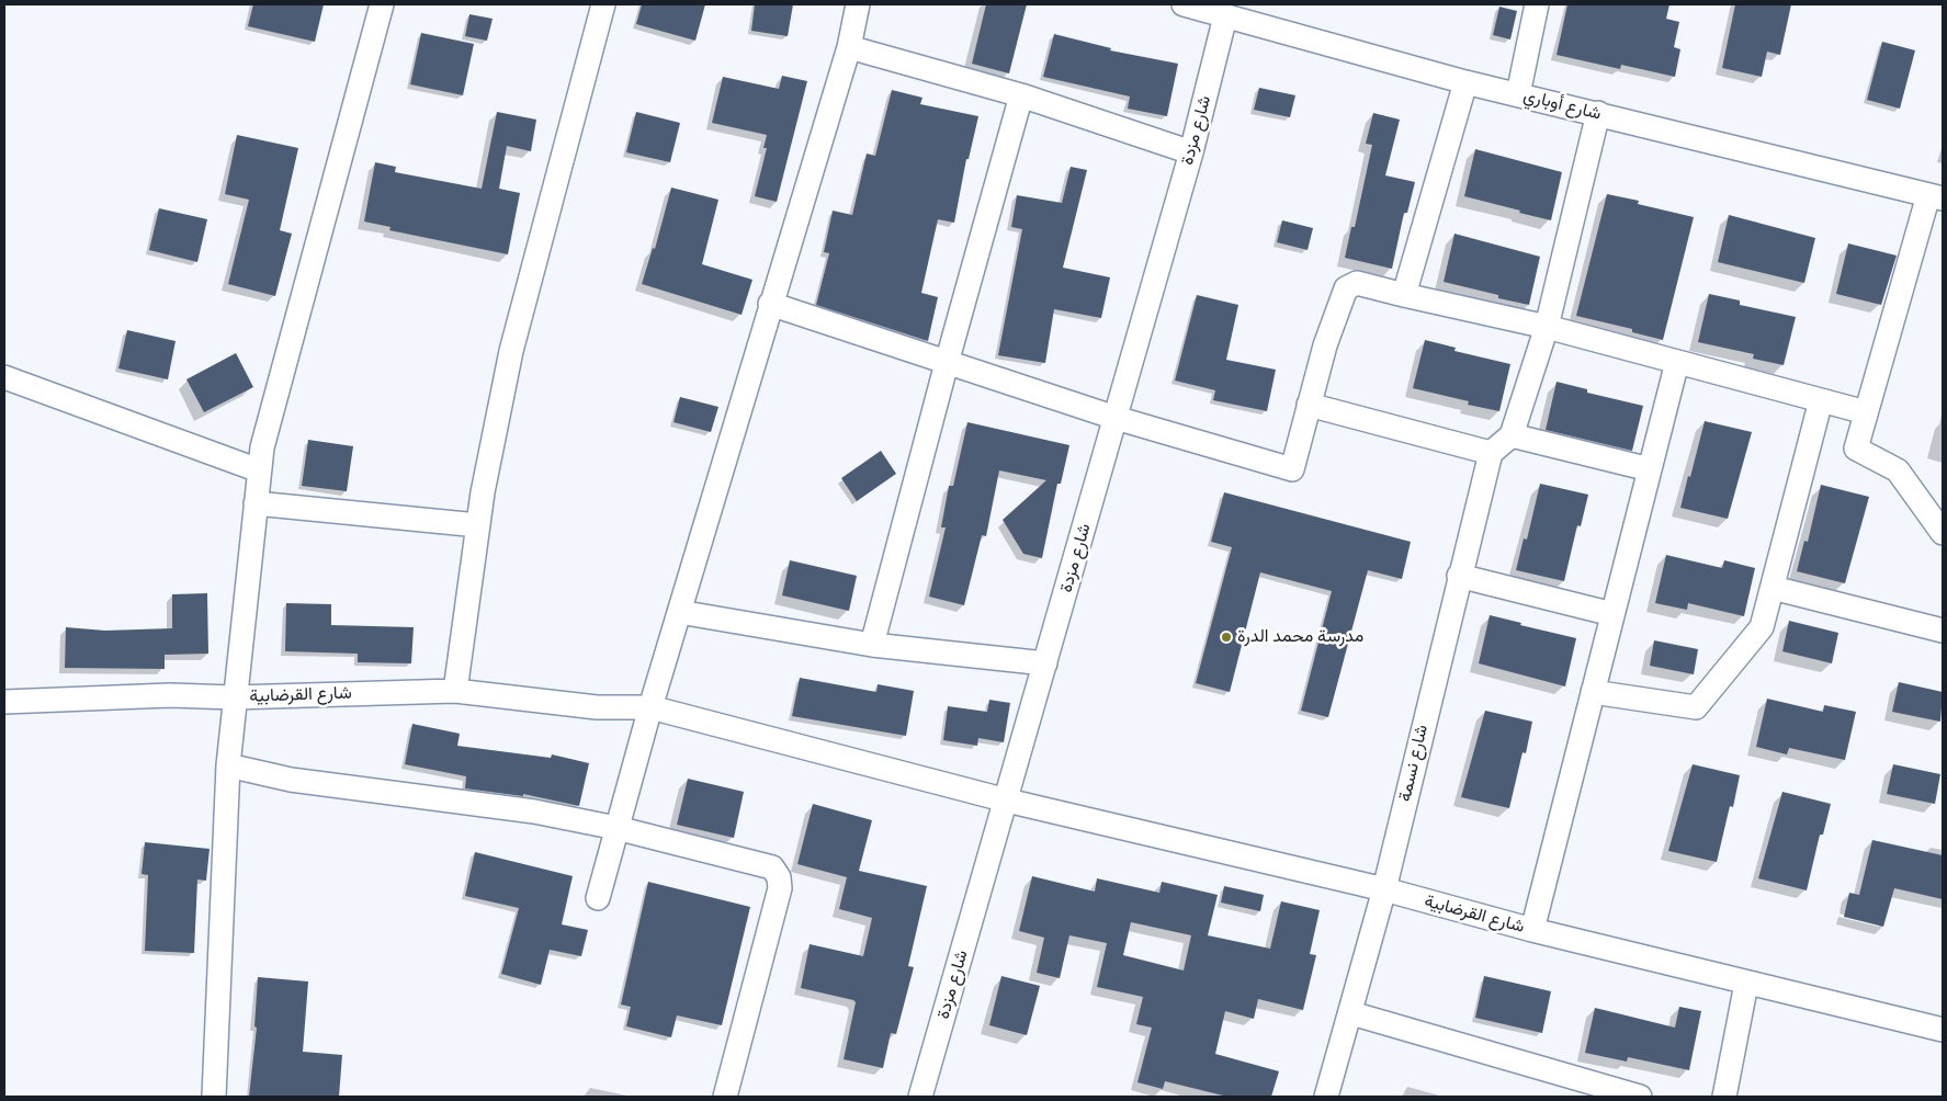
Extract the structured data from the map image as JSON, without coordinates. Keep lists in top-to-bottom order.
{
  "streets": {
    "street": [
      "شارع أوباري",
      "شارع مزدة",
      "شارع القرضابية",
      "شارع نسمة"
    ]
  },
  "crossings": [
    ["شارع أوباري", "شارع مزدة"],
    ["شارع مزدة", "شارع القرضابية"],
    ["شارع القرضابية", "شارع نسمة"]
  ],
  "places": ["مدرسة محمد الدرة"]
}
